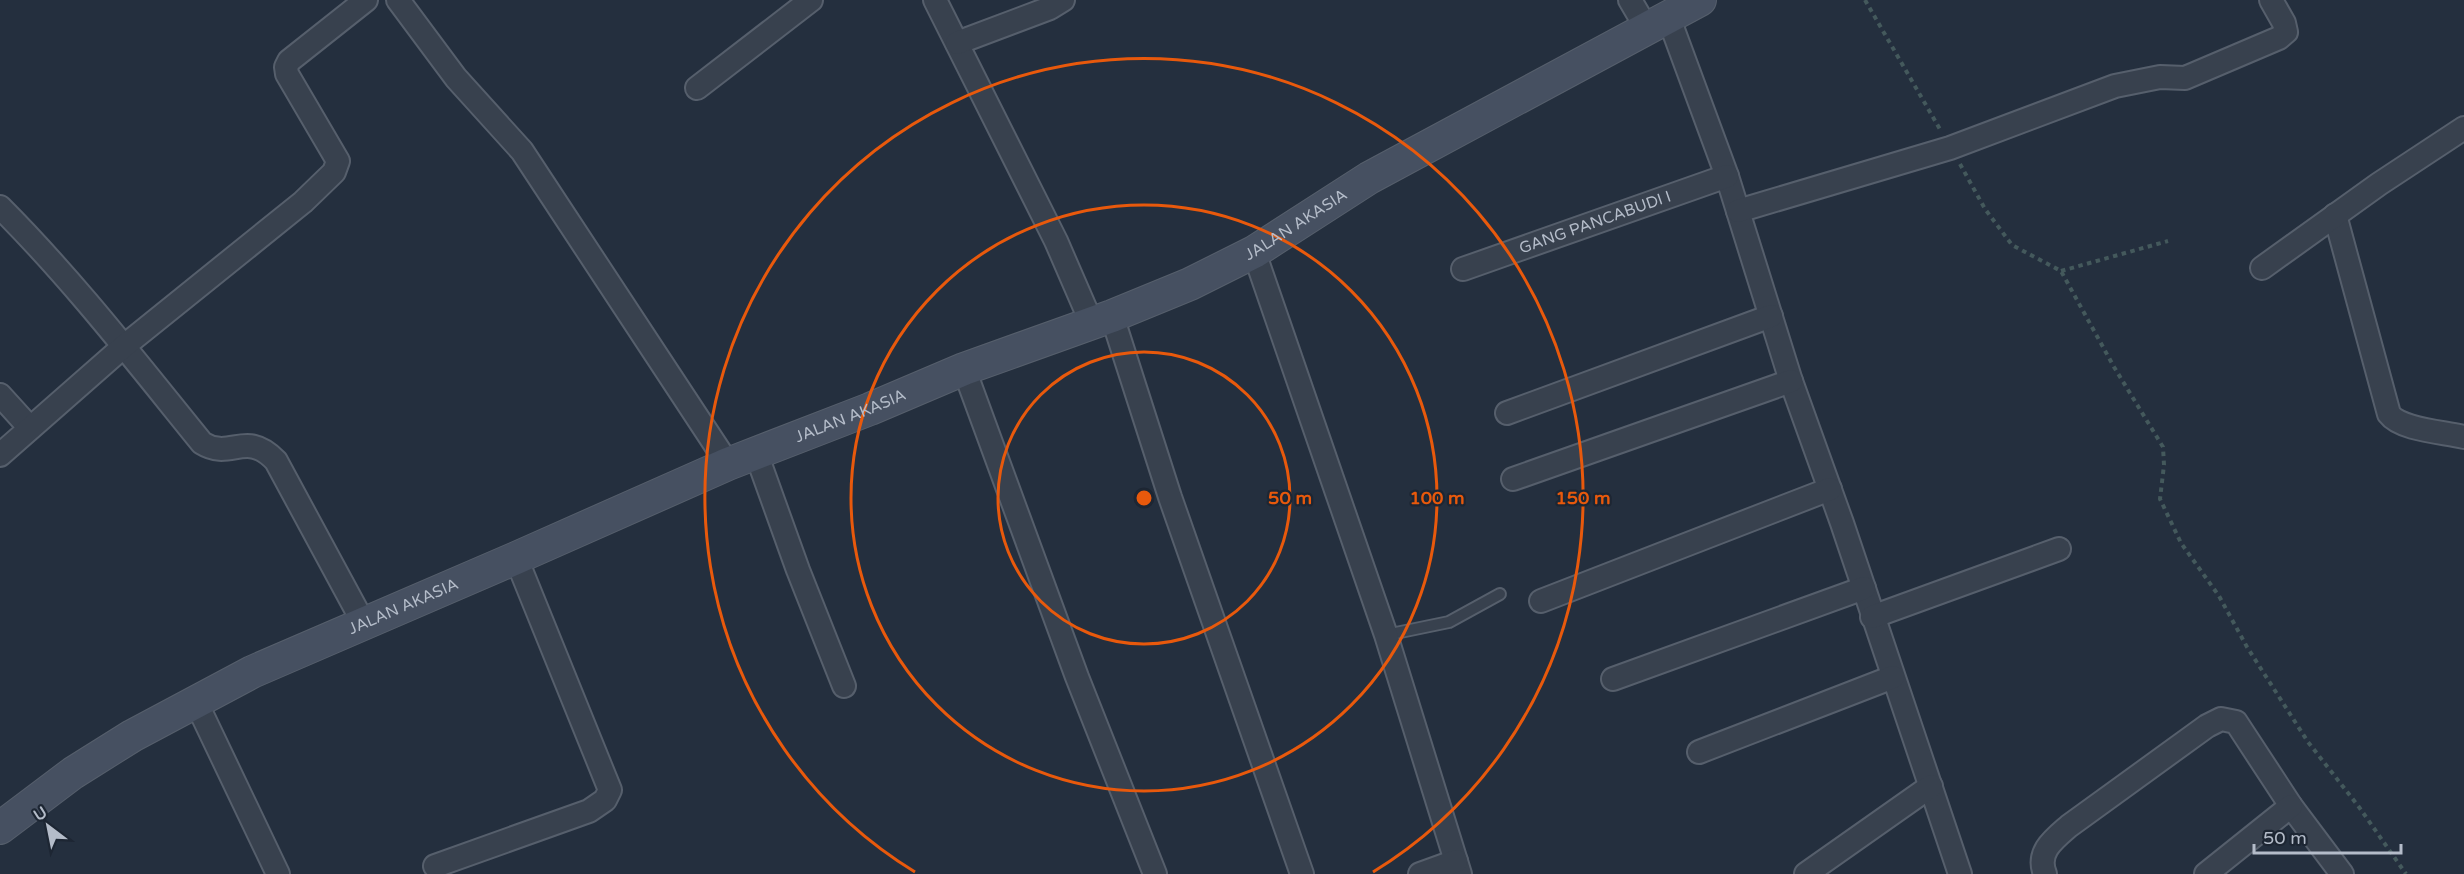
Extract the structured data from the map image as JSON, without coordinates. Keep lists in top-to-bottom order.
{
  "streets": {
    "street": ["GANG PANCABUDI I", "JALAN AKASIA"]
  },
  "scale_bar": "50 m",
  "north": "top left",
  "rings": ["50 m", "100 m", "150 m"]
}
